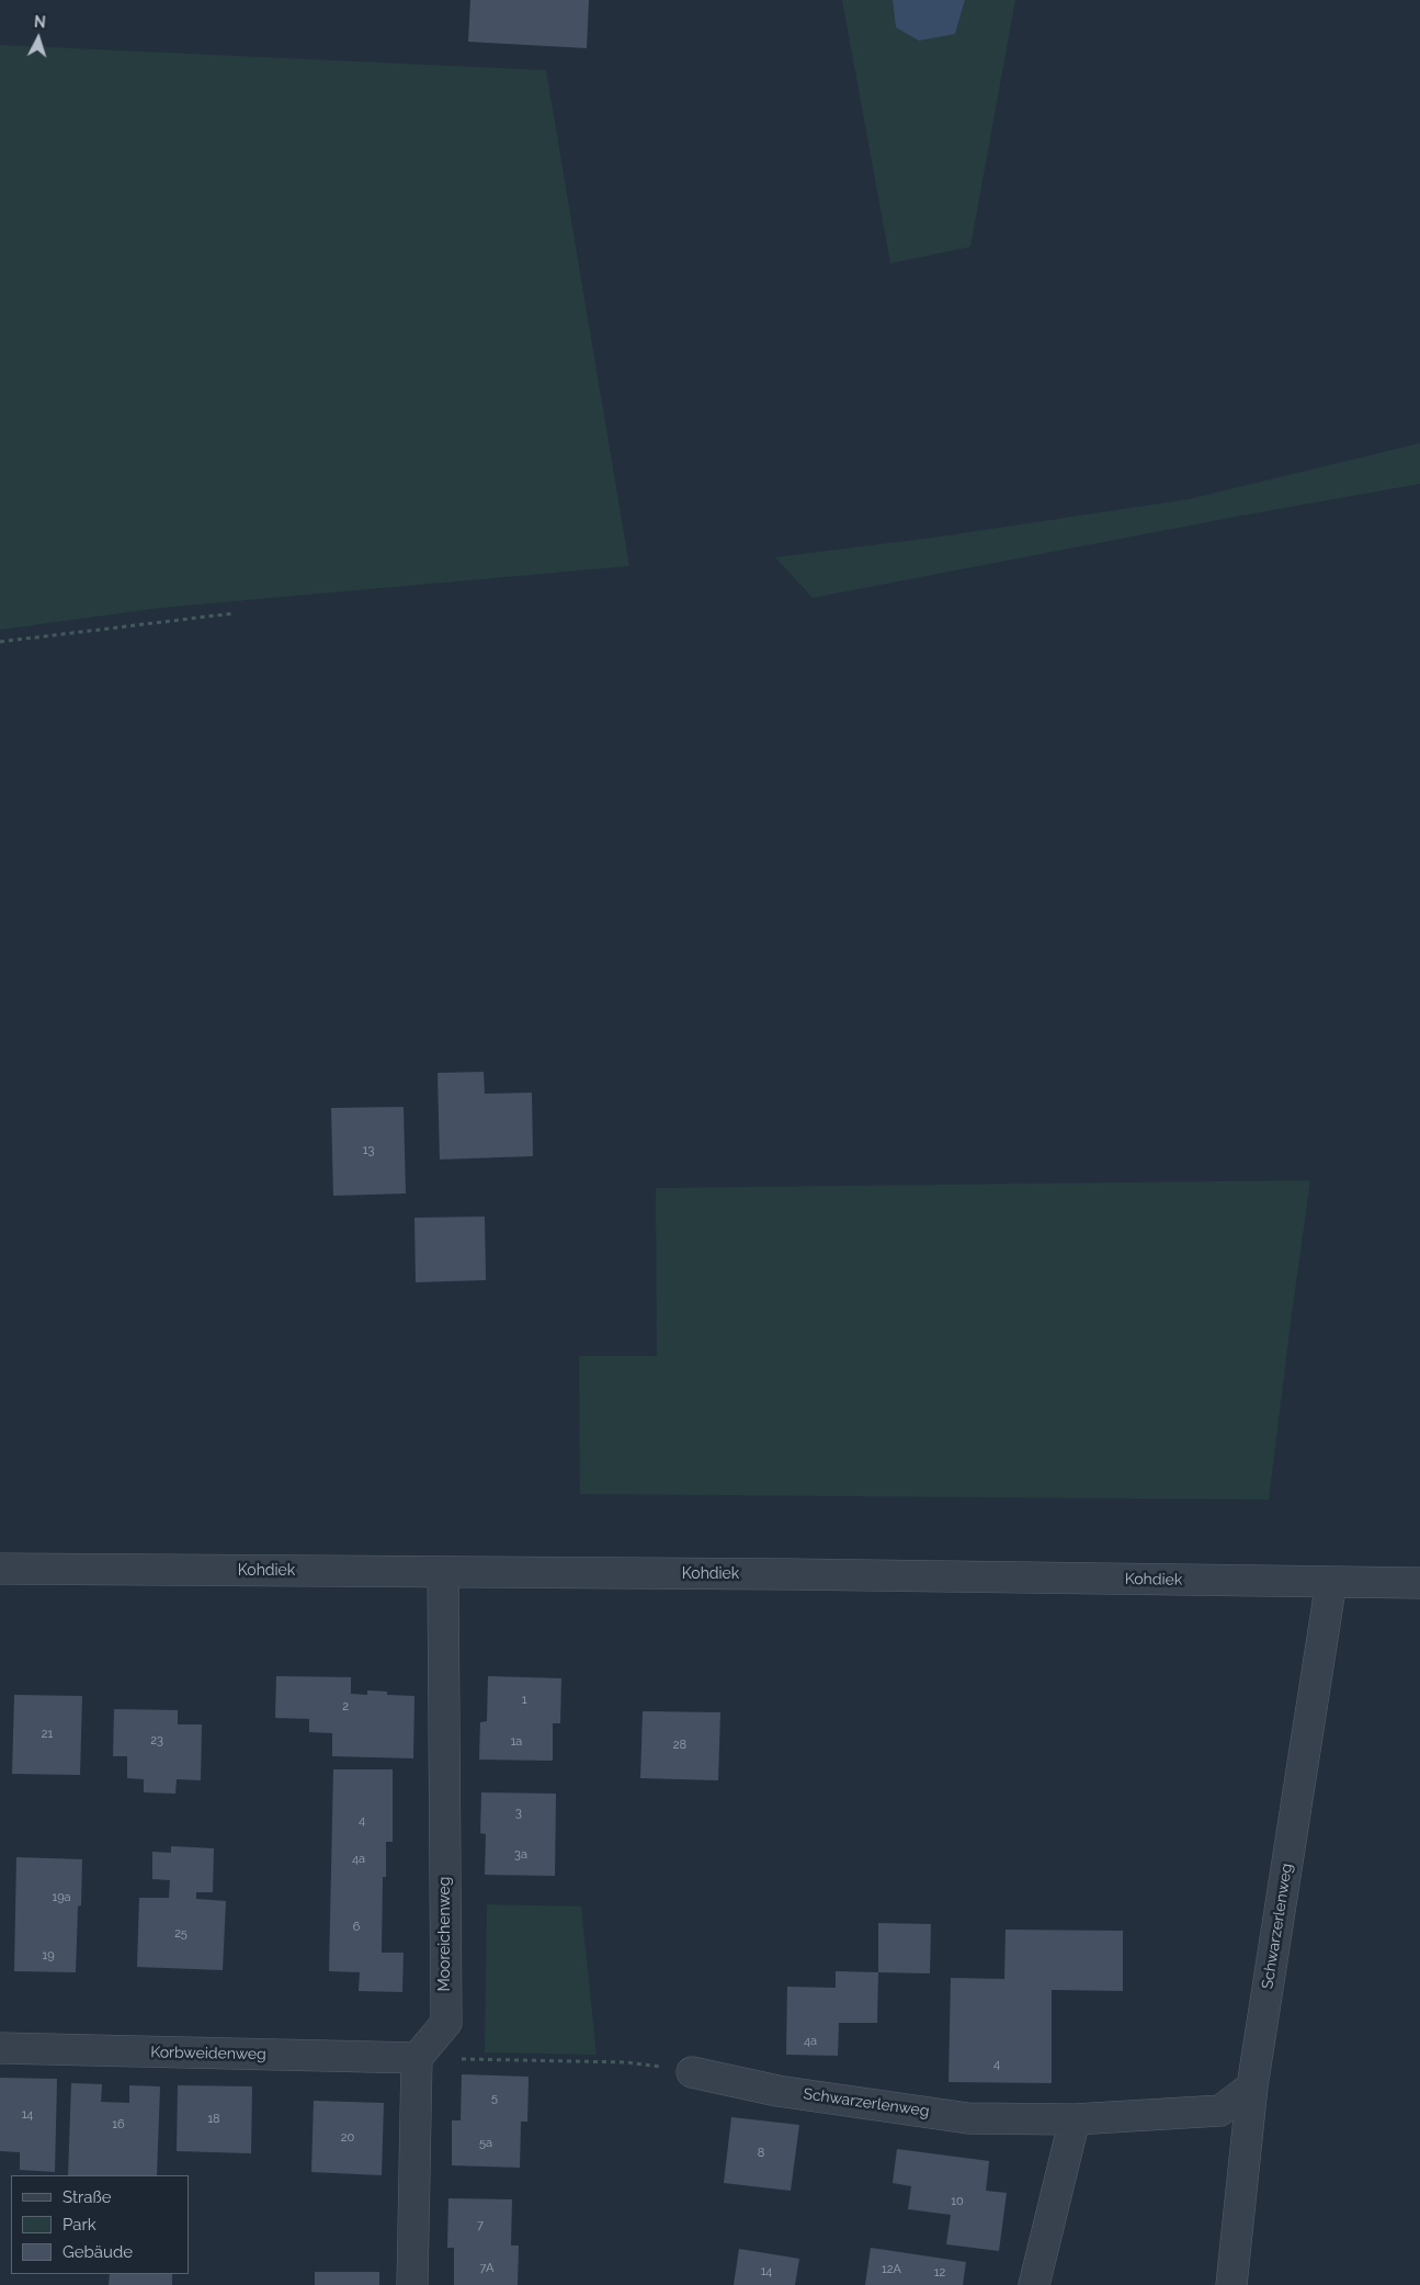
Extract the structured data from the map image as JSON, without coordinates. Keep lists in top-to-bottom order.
{
  "streets": {
    "street": [
      "Kohdiek",
      "Schwarzerlenweg",
      "Mooreichenweg",
      "Korbweidenweg"
    ]
  },
  "crossings": [
    ["Kohdiek", "Schwarzerlenweg"],
    ["Kohdiek", "Mooreichenweg"],
    ["Mooreichenweg", "Korbweidenweg"]
  ],
  "house_numbers": [
    "13",
    "1",
    "2",
    "21",
    "23",
    "1a",
    "28",
    "3",
    "4",
    "3a",
    "4a",
    "19a",
    "6",
    "25",
    "19",
    "4a",
    "4",
    "5",
    "14",
    "18",
    "16",
    "20",
    "5a",
    "8",
    "10",
    "7",
    "7A",
    "12A",
    "14",
    "12"
  ],
  "legend": ["Straße", "Park", "Gebäude"],
  "north": "top"
}
